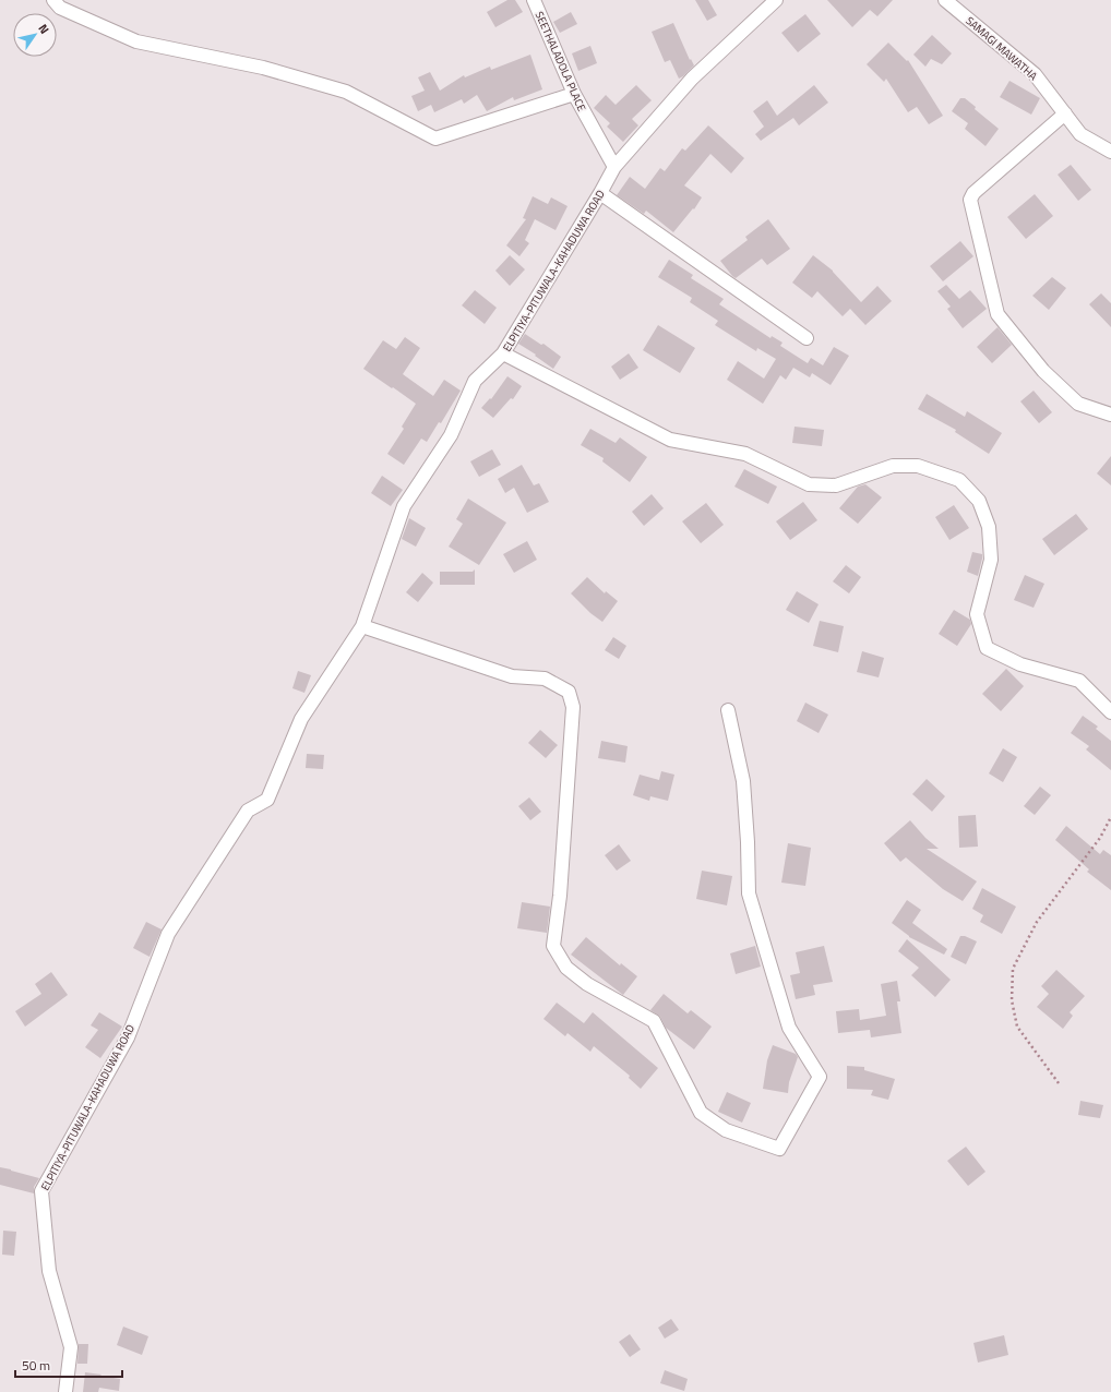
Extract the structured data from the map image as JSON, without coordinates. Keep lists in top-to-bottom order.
{
  "streets": {
    "street": ["SAMAGI MAWATHA", "SEETHALADOLA PLACE", "ELPITIYA-PITUWALA-KAHADUWA ROAD"]
  },
  "crossings": [
    ["SEETHALADOLA PLACE", "ELPITIYA-PITUWALA-KAHADUWA ROAD"]
  ],
  "scale_bar": "50 m",
  "north": "top right"
}
